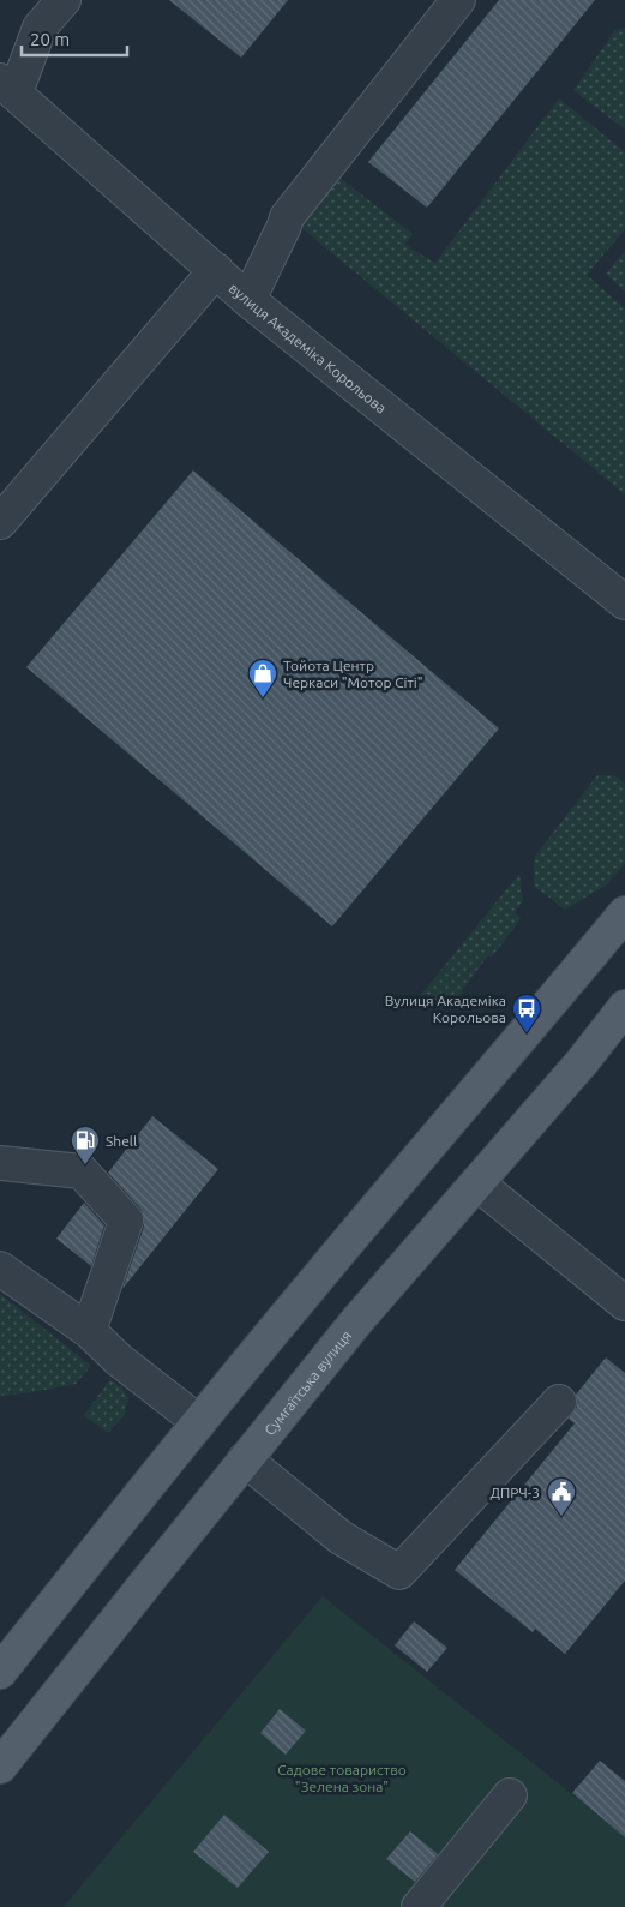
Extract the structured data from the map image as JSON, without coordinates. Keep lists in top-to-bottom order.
{
  "streets": {
    "main road": ["Сумгаїтська вулиця"],
    "street": ["вулиця Академіка Корольова"]
  },
  "parks": ["Садове товариство \"Зелена зона\""],
  "places": {
    "shop": ["Тойота Центр Черкаси \"Мотор Сіті\""],
    "bus stop": ["Вулиця Академіка Корольова"],
    "fuel station": ["Shell"],
    "public building": ["ДПРЧ-3"]
  },
  "scale_bar": "20 m"
}
